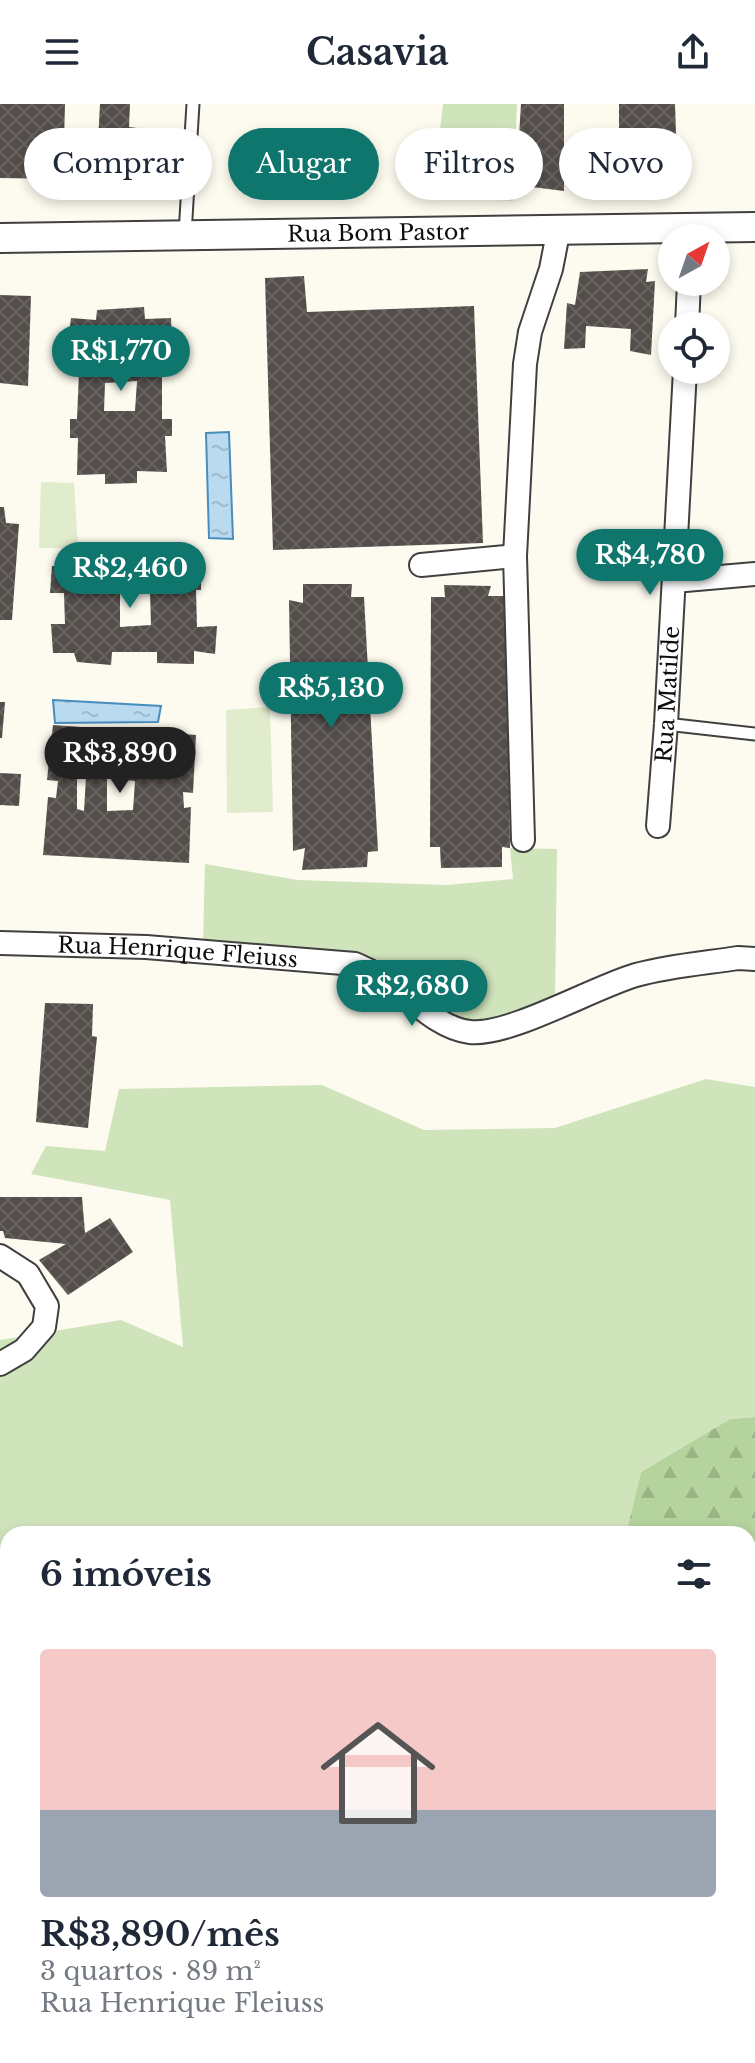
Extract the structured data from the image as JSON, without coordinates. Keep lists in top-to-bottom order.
{
  "streets": {
    "street": ["Rua Bom Pastor", "Rua Matilde", "Rua Henrique Fleiuss"]
  },
  "north": "top right",
  "page": {
    "header": "Casavia",
    "chip": [
      "Comprar",
      "Alugar",
      "Filtros",
      "Novo"
    ],
    "price": [
      "R$1,770",
      "R$4,780",
      "R$2,460",
      "R$5,130",
      "R$3,890",
      "R$2,680"
    ],
    "heading": "6 imóveis",
    "list": [
      {
        "name": "R$3,890/mês",
        "note": "3 quartos · 89 m² · Rua Henrique Fleiuss"
      }
    ]
  }
}
